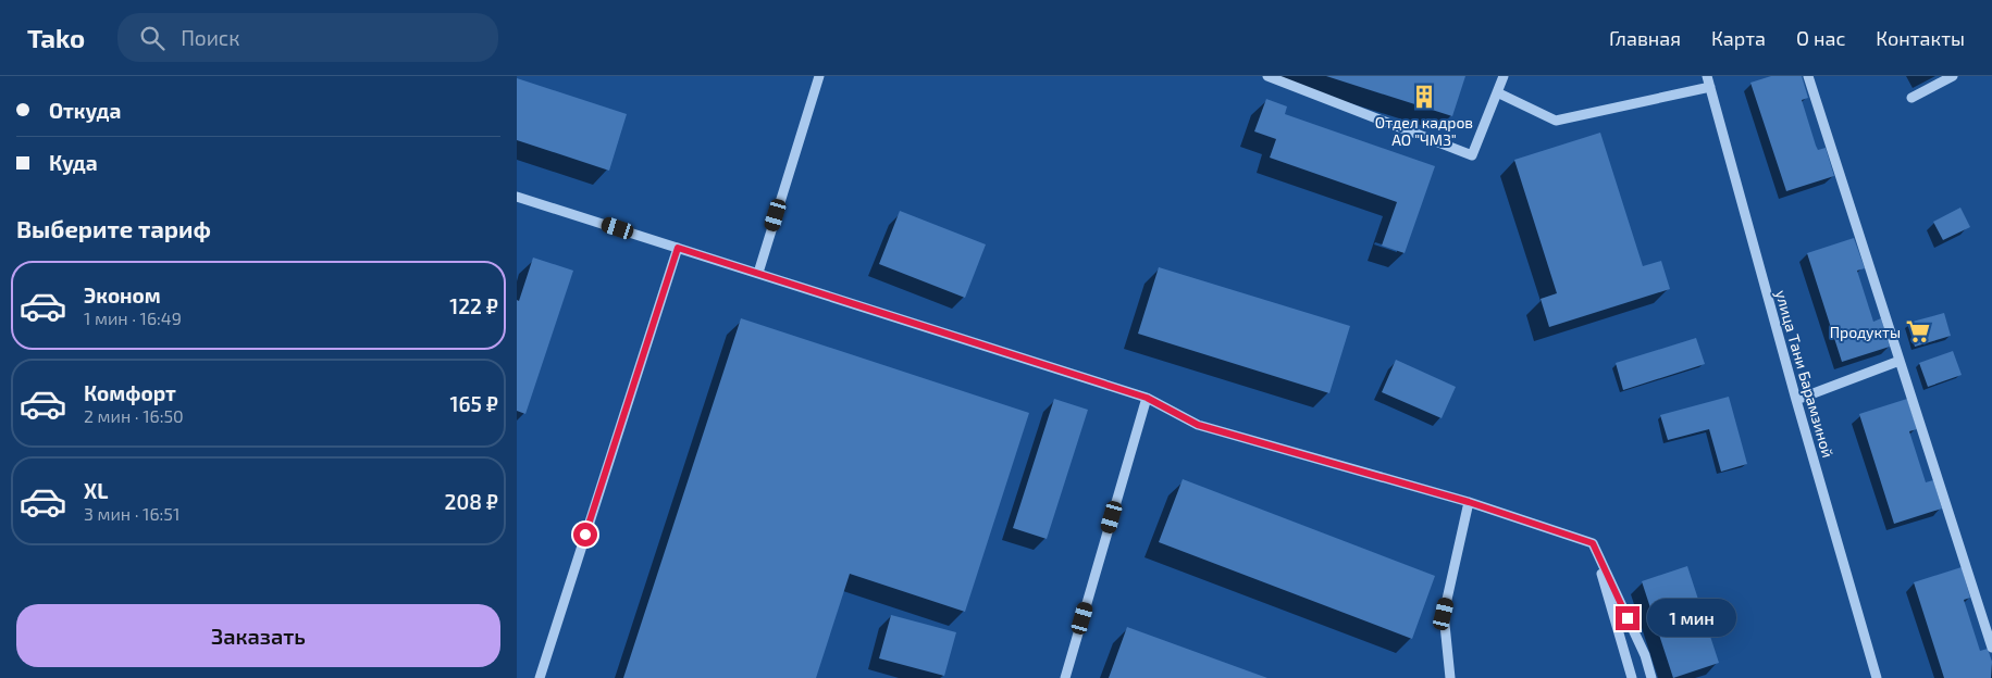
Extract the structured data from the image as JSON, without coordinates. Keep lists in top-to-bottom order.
{
  "streets": {
    "street": ["улица Тани Барамзиной"]
  },
  "places": {
    "building": ["Отдел кадров АО \"ЧМЗ\""],
    "supermarket": ["Продукты"]
  },
  "page": {
    "header": "Tako",
    "search": "Поиск",
    "nav": [
      "Главная",
      "Карта",
      "О нас",
      "Контакты"
    ],
    "banner": ["Откуда", "Куда"],
    "heading": "Выберите тариф",
    "list": [
      {
        "name": "Эконом",
        "note": "1 мин · 16:49",
        "value": "122 ₽"
      },
      {
        "name": "Комфорт",
        "note": "2 мин · 16:50",
        "value": "165 ₽"
      },
      {
        "name": "XL",
        "note": "3 мин · 16:51",
        "value": "208 ₽"
      }
    ],
    "buttons": "Заказать",
    "bubble": "1 мин"
  }
}
